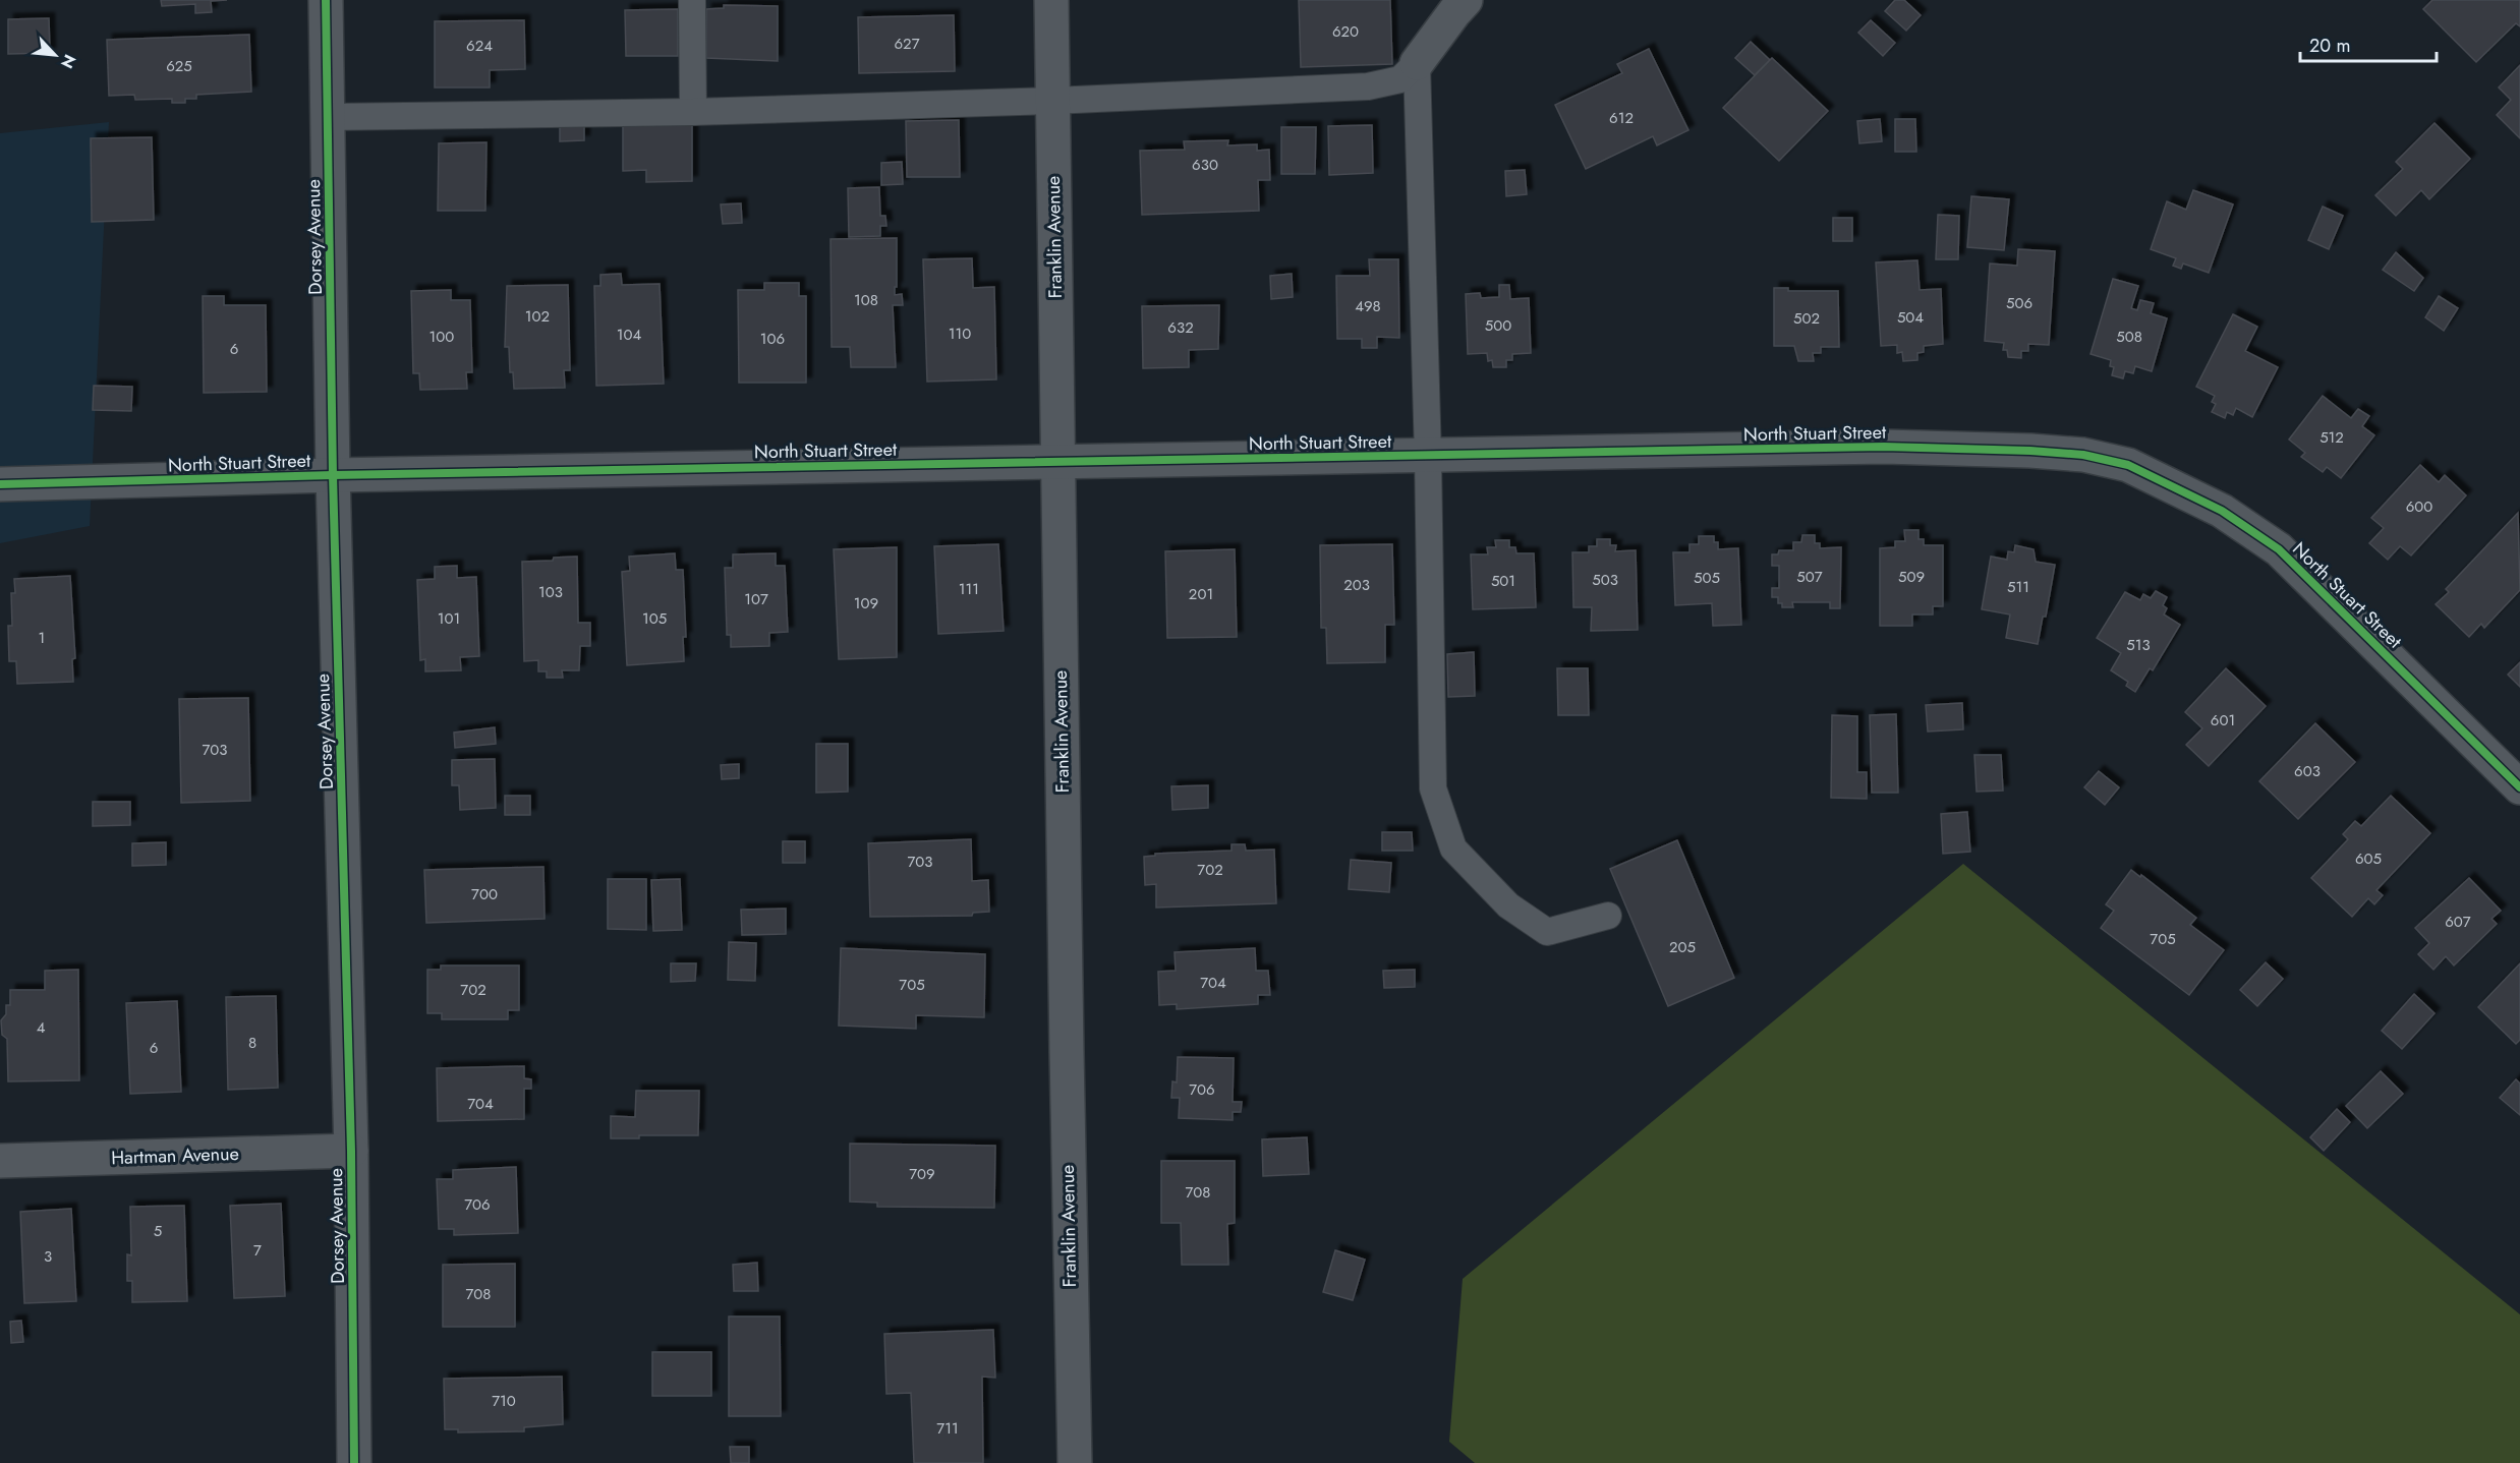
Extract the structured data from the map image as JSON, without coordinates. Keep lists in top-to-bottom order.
{
  "streets": {
    "street": [
      "Dorsey Avenue",
      "Franklin Avenue",
      "North Stuart Street",
      "Hartman Avenue"
    ]
  },
  "crossings": [
    ["Dorsey Avenue", "North Stuart Street"],
    ["Dorsey Avenue", "Hartman Avenue"],
    ["Franklin Avenue", "North Stuart Street"]
  ],
  "house_numbers": [
    "620",
    "627",
    "624",
    "625",
    "612",
    "630",
    "108",
    "506",
    "498",
    "102",
    "504",
    "502",
    "500",
    "632",
    "110",
    "104",
    "100",
    "508",
    "106",
    "6",
    "512",
    "600",
    "507",
    "509",
    "505",
    "503",
    "501",
    "203",
    "511",
    "111",
    "103",
    "201",
    "107",
    "109",
    "101",
    "105",
    "1",
    "513",
    "601",
    "703",
    "603",
    "605",
    "703",
    "702",
    "700",
    "607",
    "705",
    "205",
    "704",
    "705",
    "702",
    "4",
    "8",
    "6",
    "706",
    "704",
    "709",
    "708",
    "706",
    "5",
    "7",
    "3",
    "708",
    "710",
    "711"
  ],
  "scale_bar": "20 m",
  "north": "bottom right"
}
